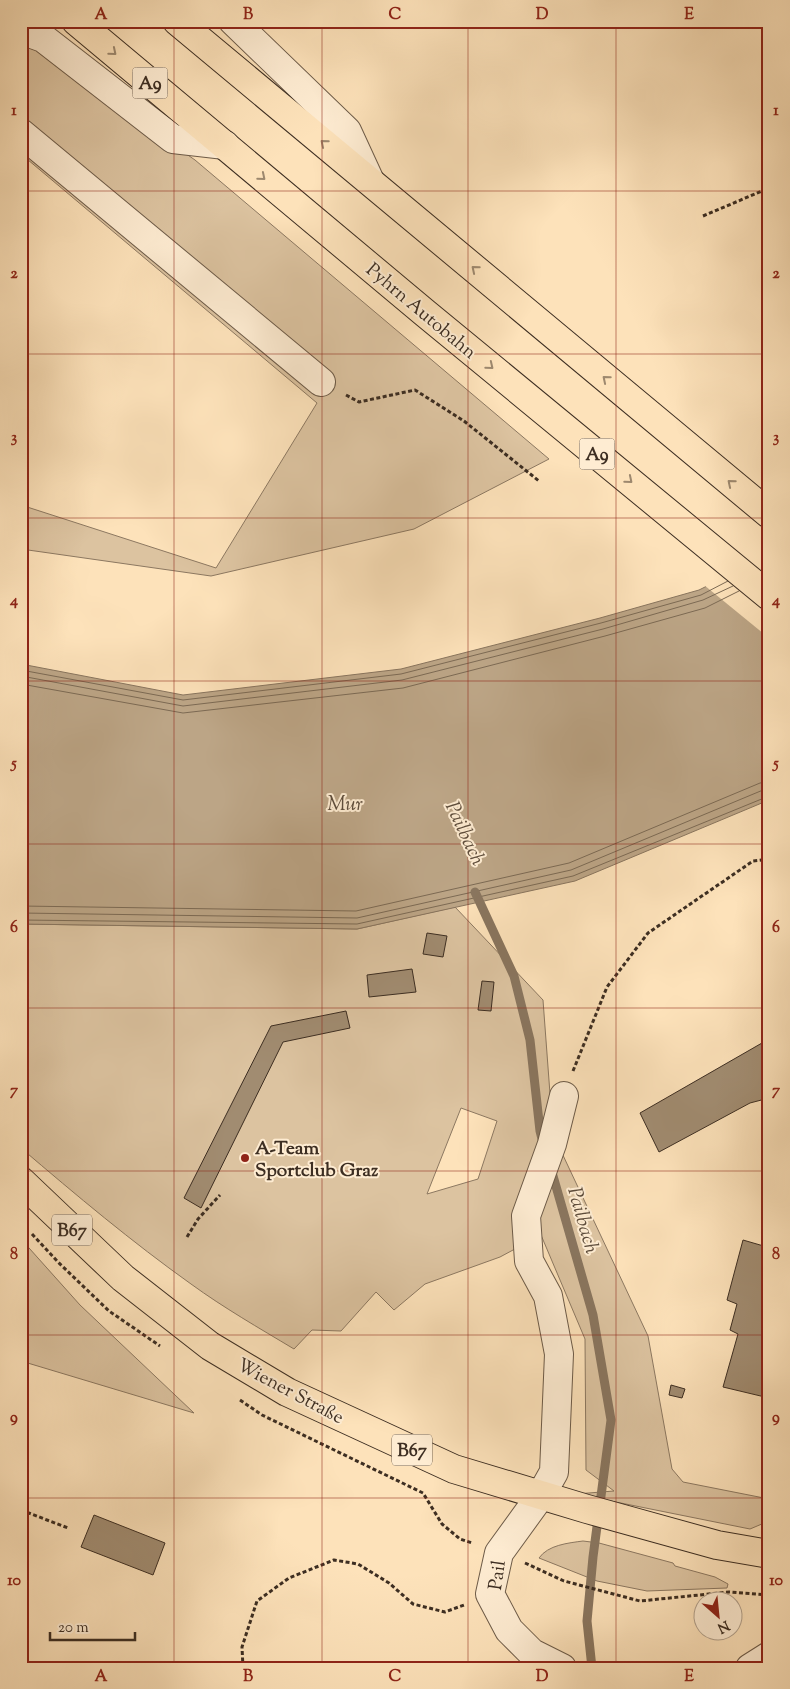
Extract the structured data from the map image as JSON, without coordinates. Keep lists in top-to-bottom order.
{
  "streets": {
    "main road": [
      "A9",
      "Pyhrn Autobahn",
      "B67",
      "Wiener Straße"
    ],
    "street": ["Pail"]
  },
  "crossings": [
    ["Wiener Straße", "Pail"]
  ],
  "water": ["Mur", "Pailbach"],
  "places": ["A-Team Sportclub Graz"],
  "scale_bar": "20 m",
  "north": "bottom right",
  "grid": {
    "columns": [
      "A",
      "B",
      "C",
      "D",
      "E"
    ],
    "rows": [
      "1",
      "2",
      "3",
      "4",
      "5",
      "6",
      "7",
      "8",
      "9",
      "10"
    ]
  }
}
